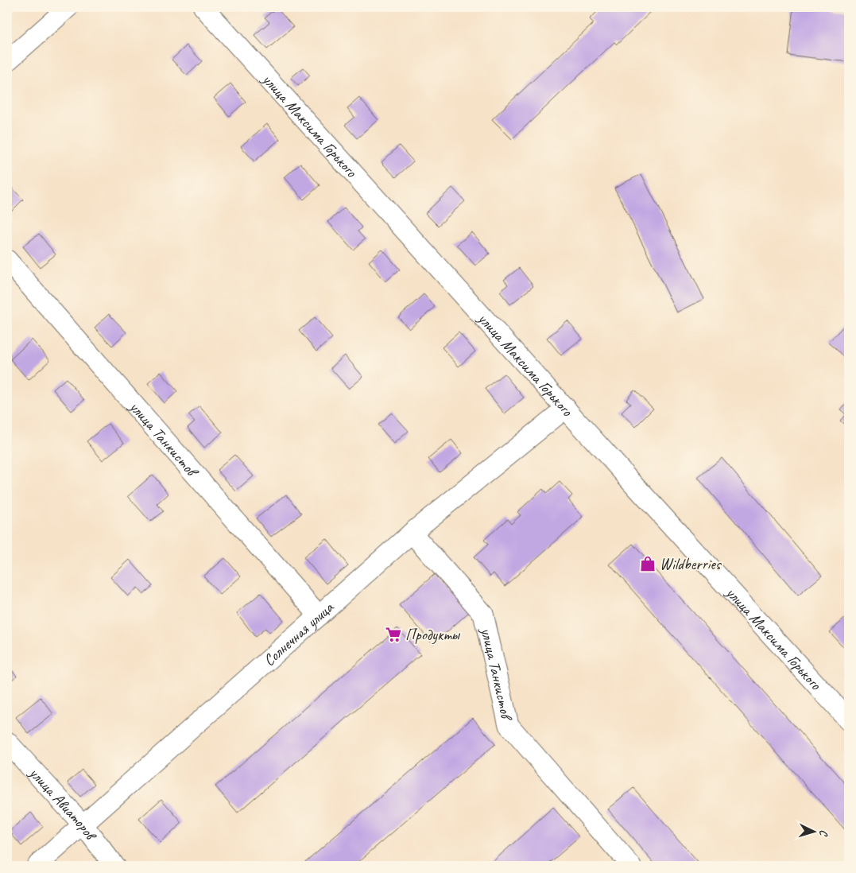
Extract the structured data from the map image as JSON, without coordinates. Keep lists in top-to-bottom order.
{
  "streets": {
    "street": [
      "улица Максима Горького",
      "улица Танкистов",
      "Солнечная улица",
      "улица Авиаторов"
    ]
  },
  "crossings": [
    ["улица Максима Горького", "Солнечная улица"],
    ["улица Танкистов", "Солнечная улица"],
    ["Солнечная улица", "улица Авиаторов"]
  ],
  "places": {
    "shop": ["Wildberries"],
    "supermarket": ["Продукты"]
  },
  "north": "right"
}
